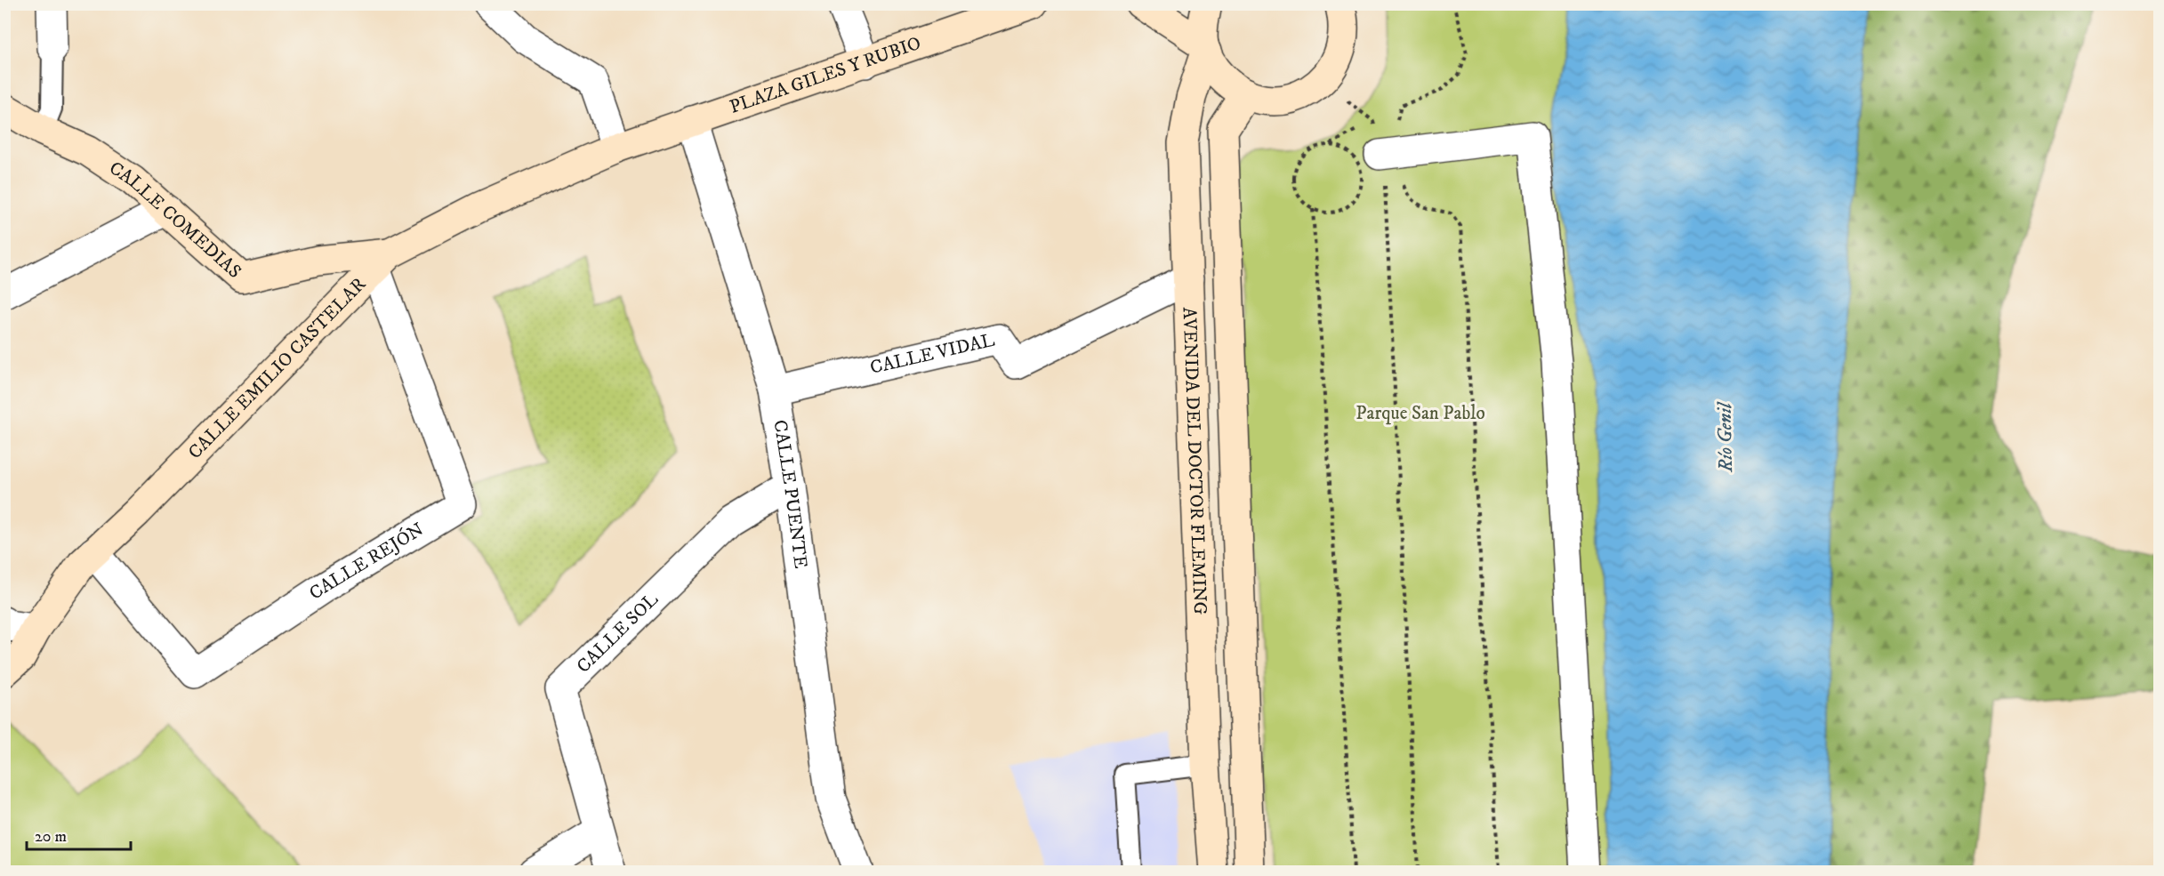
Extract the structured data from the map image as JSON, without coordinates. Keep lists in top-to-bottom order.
{
  "streets": {
    "street": [
      "PLAZA GILES Y RUBIO",
      "CALLE COMEDIAS",
      "CALLE VIDAL",
      "CALLE EMILIO CASTELAR",
      "AVENIDA DEL DOCTOR FLEMING",
      "CALLE PUENTE",
      "CALLE REJÓN",
      "CALLE SOL"
    ]
  },
  "crossings": [
    ["PLAZA GILES Y RUBIO", "CALLE EMILIO CASTELAR"],
    ["PLAZA GILES Y RUBIO", "CALLE PUENTE"],
    ["CALLE COMEDIAS", "CALLE EMILIO CASTELAR"],
    ["CALLE COMEDIAS", "CALLE REJÓN"],
    ["CALLE VIDAL", "AVENIDA DEL DOCTOR FLEMING"],
    ["CALLE VIDAL", "CALLE PUENTE"],
    ["CALLE EMILIO CASTELAR", "CALLE REJÓN"],
    ["CALLE PUENTE", "CALLE SOL"]
  ],
  "water": ["Río Genil"],
  "parks": ["Parque San Pablo"],
  "scale_bar": "20 m"
}
